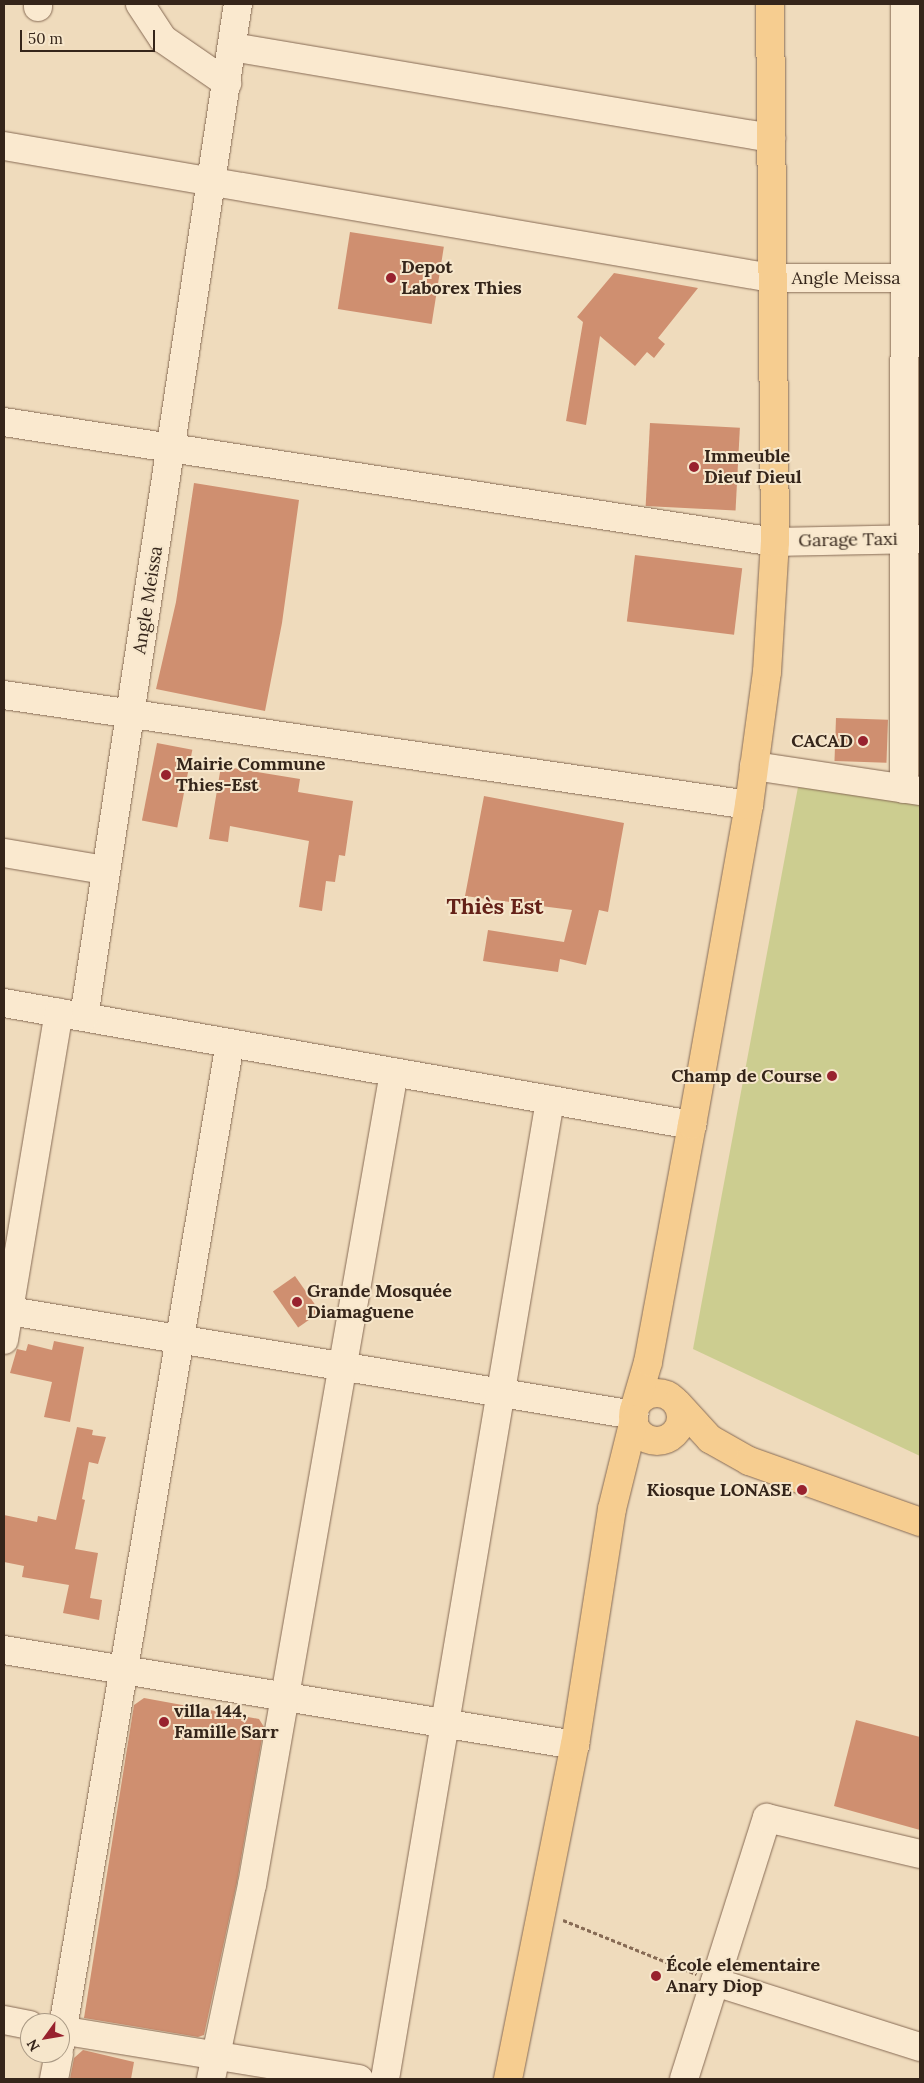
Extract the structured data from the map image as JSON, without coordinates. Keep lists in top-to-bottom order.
{
  "streets": {
    "street": ["Angle Meissa", "Garage Taxi"]
  },
  "crossings": [
    ["Angle Meissa", "Garage Taxi"]
  ],
  "districts": ["Thiès Est"],
  "places": [
    "Depot Laborex Thies",
    "Immeuble Dieuf Dieul",
    "CACAD",
    "Mairie Commune Thies-Est",
    "Champ de Course",
    "Grande Mosquée Diamaguene",
    "Kiosque LONASE",
    "villa 144, Famille Sarr",
    "École elementaire Anary Diop"
  ],
  "scale_bar": "50 m",
  "north": "bottom left"
}
